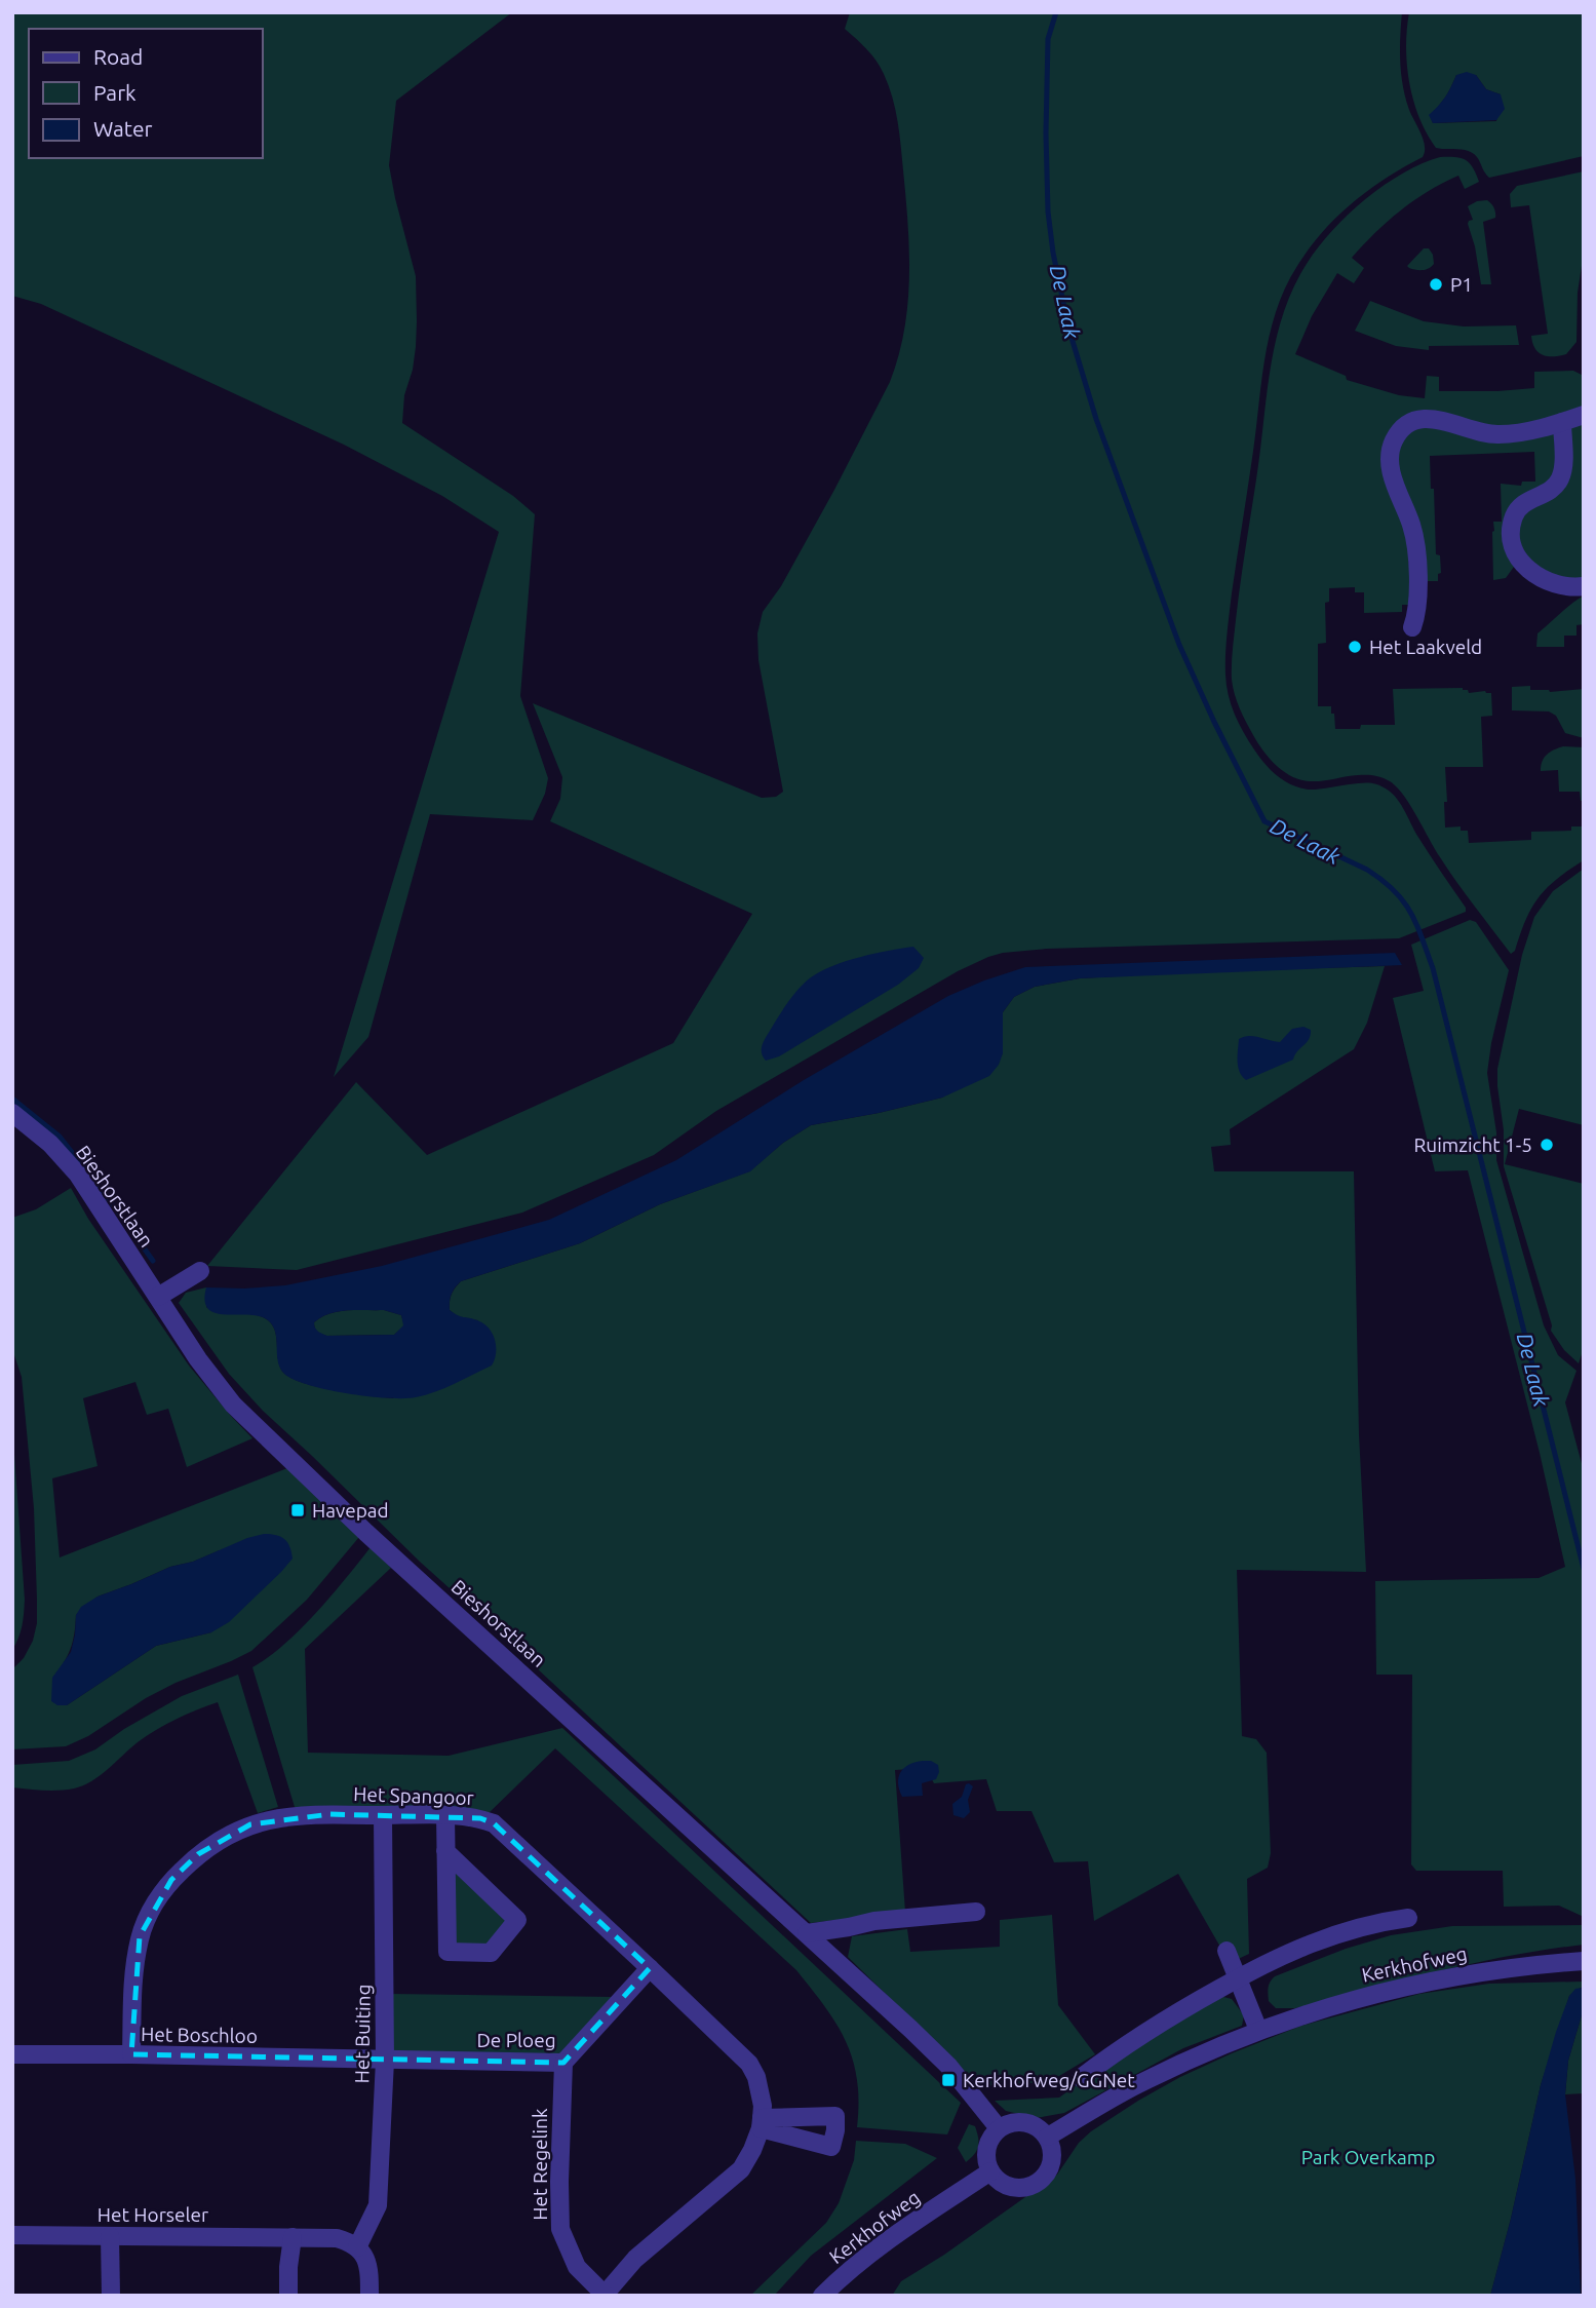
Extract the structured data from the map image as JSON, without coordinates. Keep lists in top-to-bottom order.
{
  "streets": {
    "street": [
      "Bieshorstlaan",
      "Het Spangoor",
      "Kerkhofweg",
      "Het Buiting",
      "Het Boschloo",
      "De Ploeg",
      "Het Regelink",
      "Het Horseler"
    ]
  },
  "crossings": [
    ["Bieshorstlaan", "Kerkhofweg"],
    ["Het Spangoor", "Het Buiting"],
    ["Het Spangoor", "Het Boschloo"],
    ["Het Spangoor", "De Ploeg"],
    ["Het Spangoor", "Het Regelink"],
    ["Het Buiting", "Het Boschloo"],
    ["Het Buiting", "De Ploeg"],
    ["Het Buiting", "Het Horseler"],
    ["Het Boschloo", "De Ploeg"],
    ["De Ploeg", "Het Regelink"]
  ],
  "water": ["De Laak"],
  "parks": ["Park Overkamp"],
  "places": {
    "other": ["P1", "Het Laakveld", "Ruimzicht 1-5"],
    "transit": ["Havepad", "Kerkhofweg/GGNet"]
  },
  "legend": ["Road", "Park", "Water"]
}
